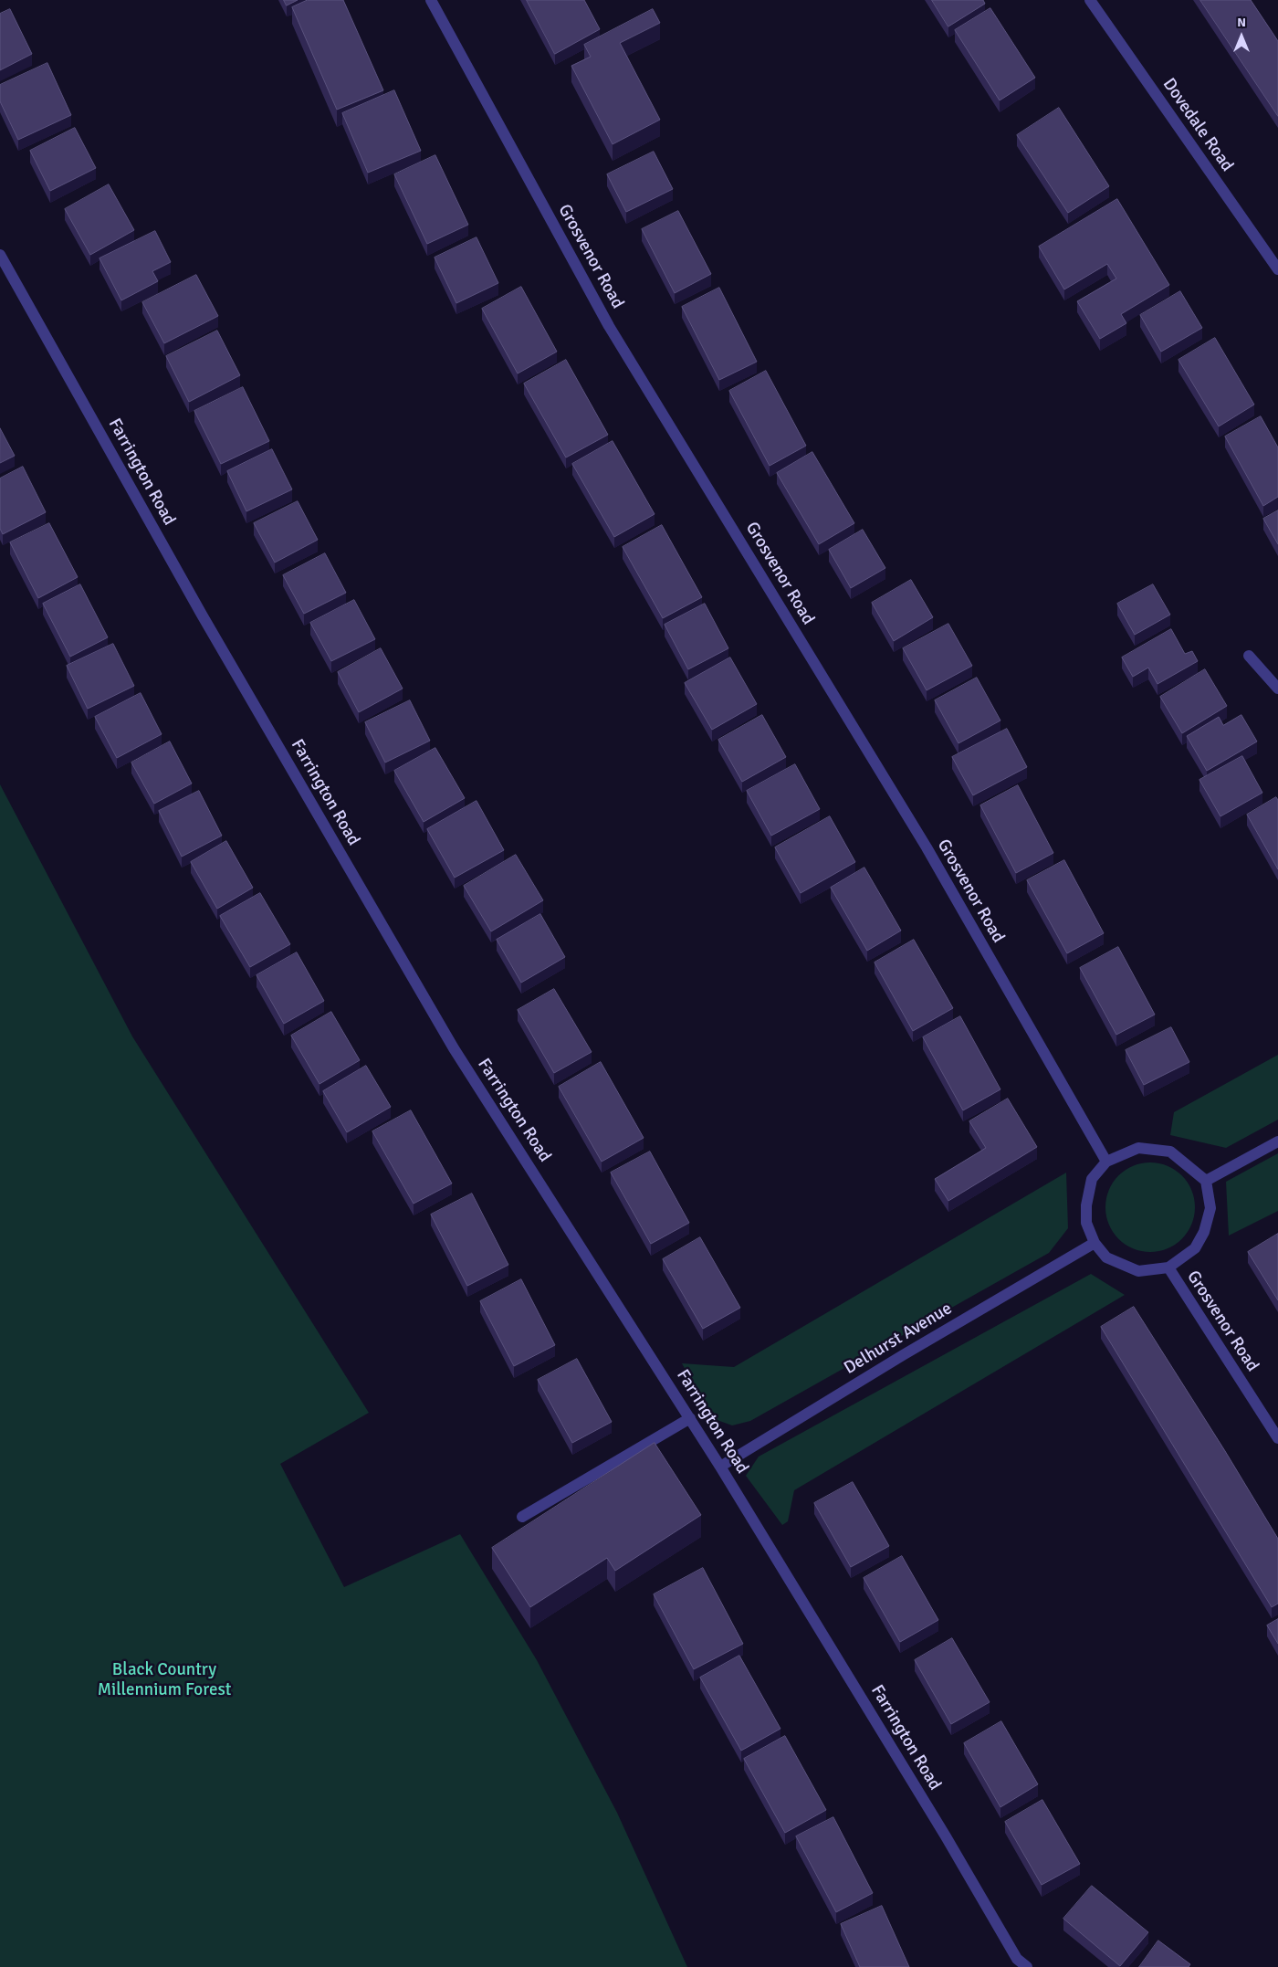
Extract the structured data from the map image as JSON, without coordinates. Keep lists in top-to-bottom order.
{
  "streets": {
    "street": [
      "Dovedale Road",
      "Grosvenor Road",
      "Farrington Road",
      "Delhurst Avenue"
    ]
  },
  "crossings": [
    ["Grosvenor Road", "Delhurst Avenue"],
    ["Farrington Road", "Delhurst Avenue"]
  ],
  "parks": ["Black Country Millennium Forest"],
  "north": "top"
}
